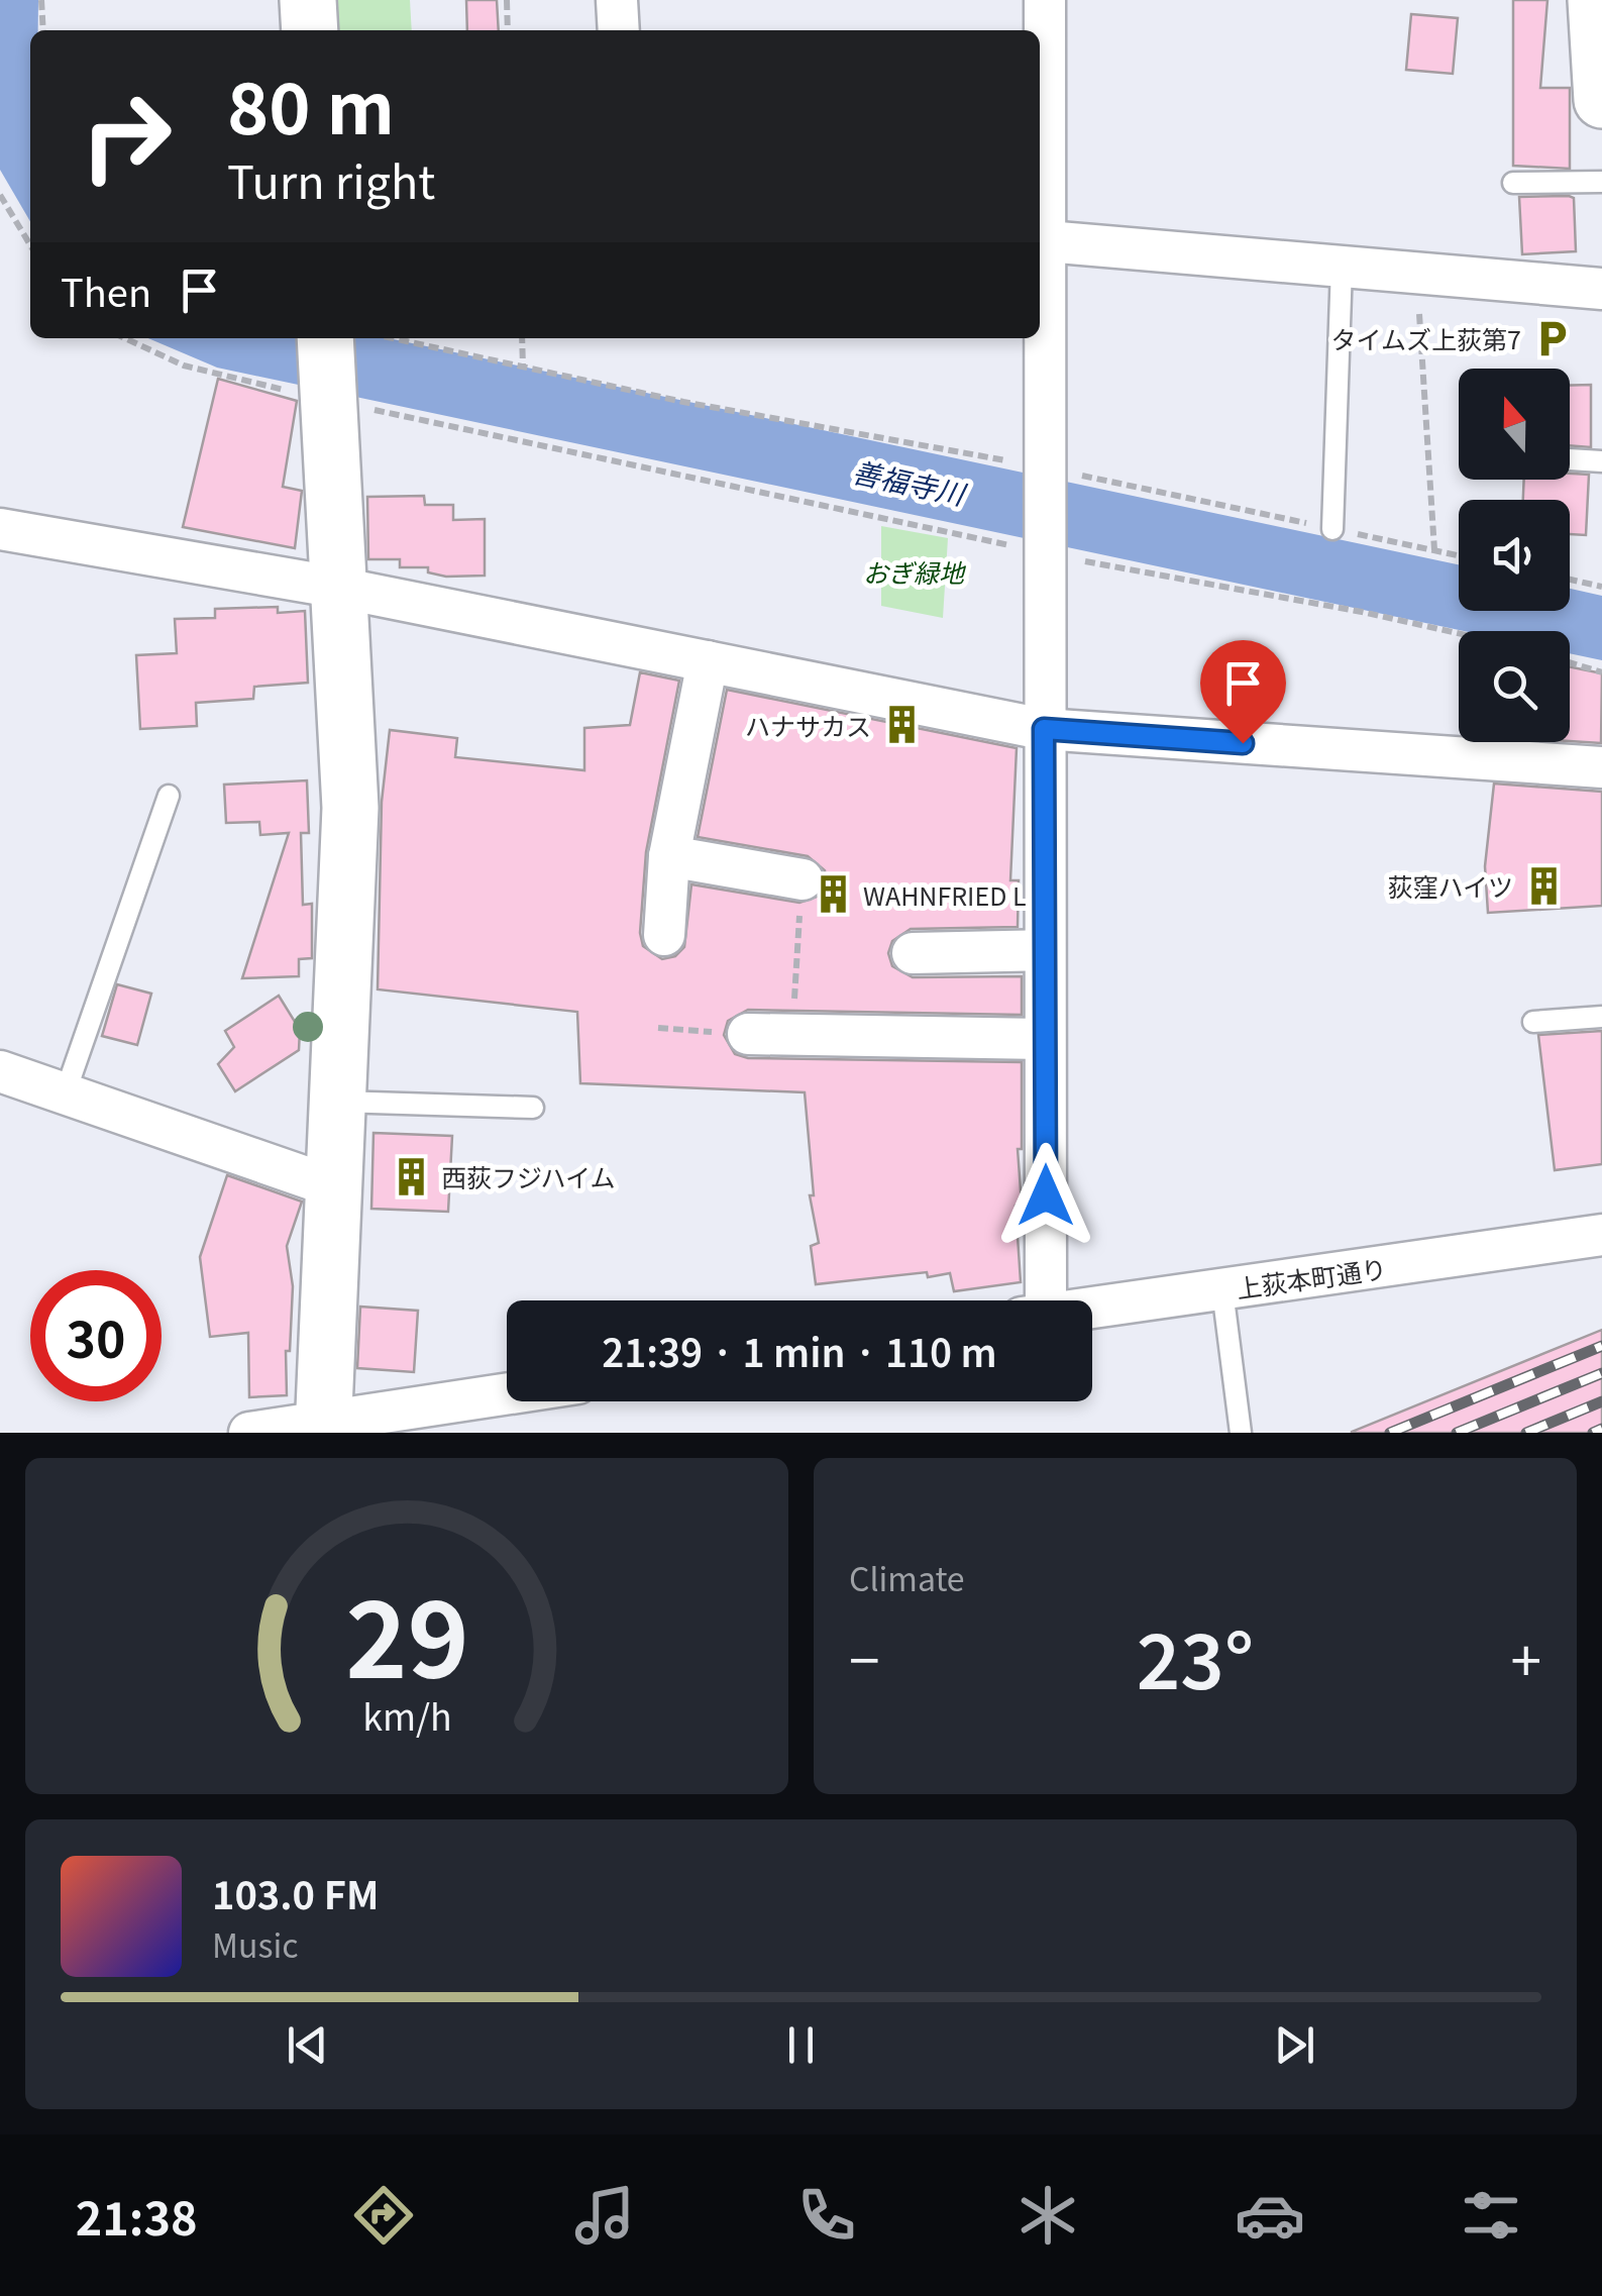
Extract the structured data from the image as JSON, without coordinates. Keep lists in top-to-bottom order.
{
  "streets": {
    "street": ["上荻本町通り"]
  },
  "water": ["善福寺川"],
  "parks": ["おぎ緑地"],
  "places": {
    "parking": ["タイムズ上荻第7"],
    "building": [
      "ハナサカス",
      "荻窪ハイツ",
      "WAHNFRIED L",
      "西荻フジハイム"
    ]
  },
  "north": "top",
  "page": {
    "turn": ["80 m", "Turn right"],
    "then": "Then",
    "limit": "30",
    "trip": "21:39 · 1 min · 110 m",
    "tile": "Climate",
    "heat": ["−", "23°", "+"],
    "song": ["103.0 FM", "Music"],
    "tabs": "21:38",
    "gauge": ["29", "km/h"]
  }
}
